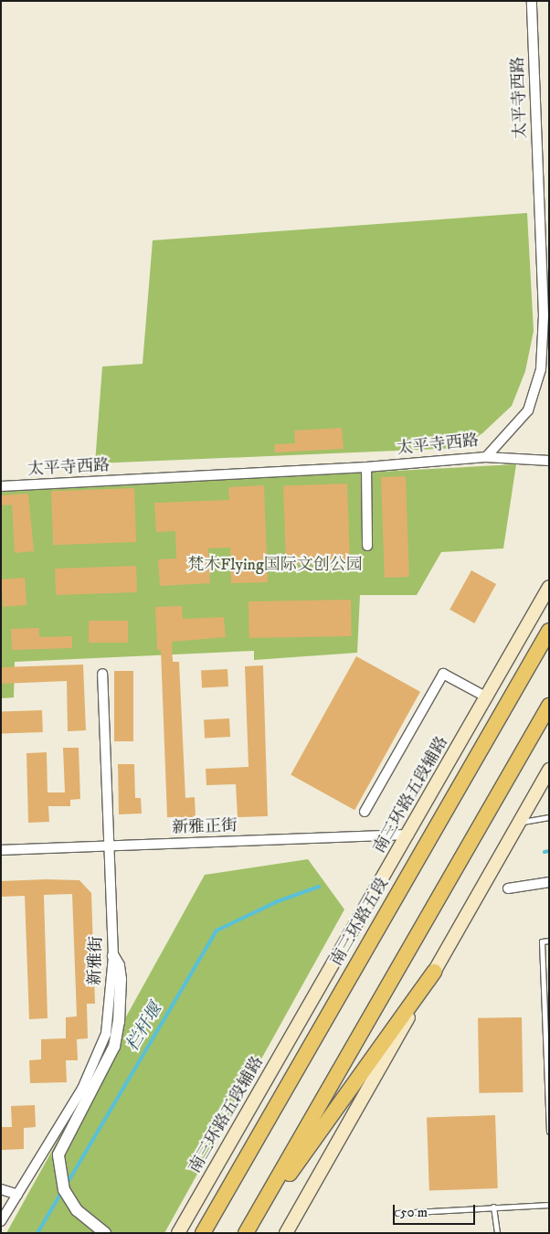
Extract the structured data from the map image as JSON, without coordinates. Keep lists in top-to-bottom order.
{
  "streets": {
    "highway": ["南三环路五段"],
    "main road": ["南三环路五段辅路"],
    "street": ["太平寺西路", "新雅正街", "新雅街"]
  },
  "crossings": [
    ["南三环路五段辅路", "新雅正街"],
    ["新雅正街", "新雅街"]
  ],
  "water": ["栏杆堰"],
  "parks": ["梵木Flying国际文创公园"],
  "scale_bar": "50 m"
}
